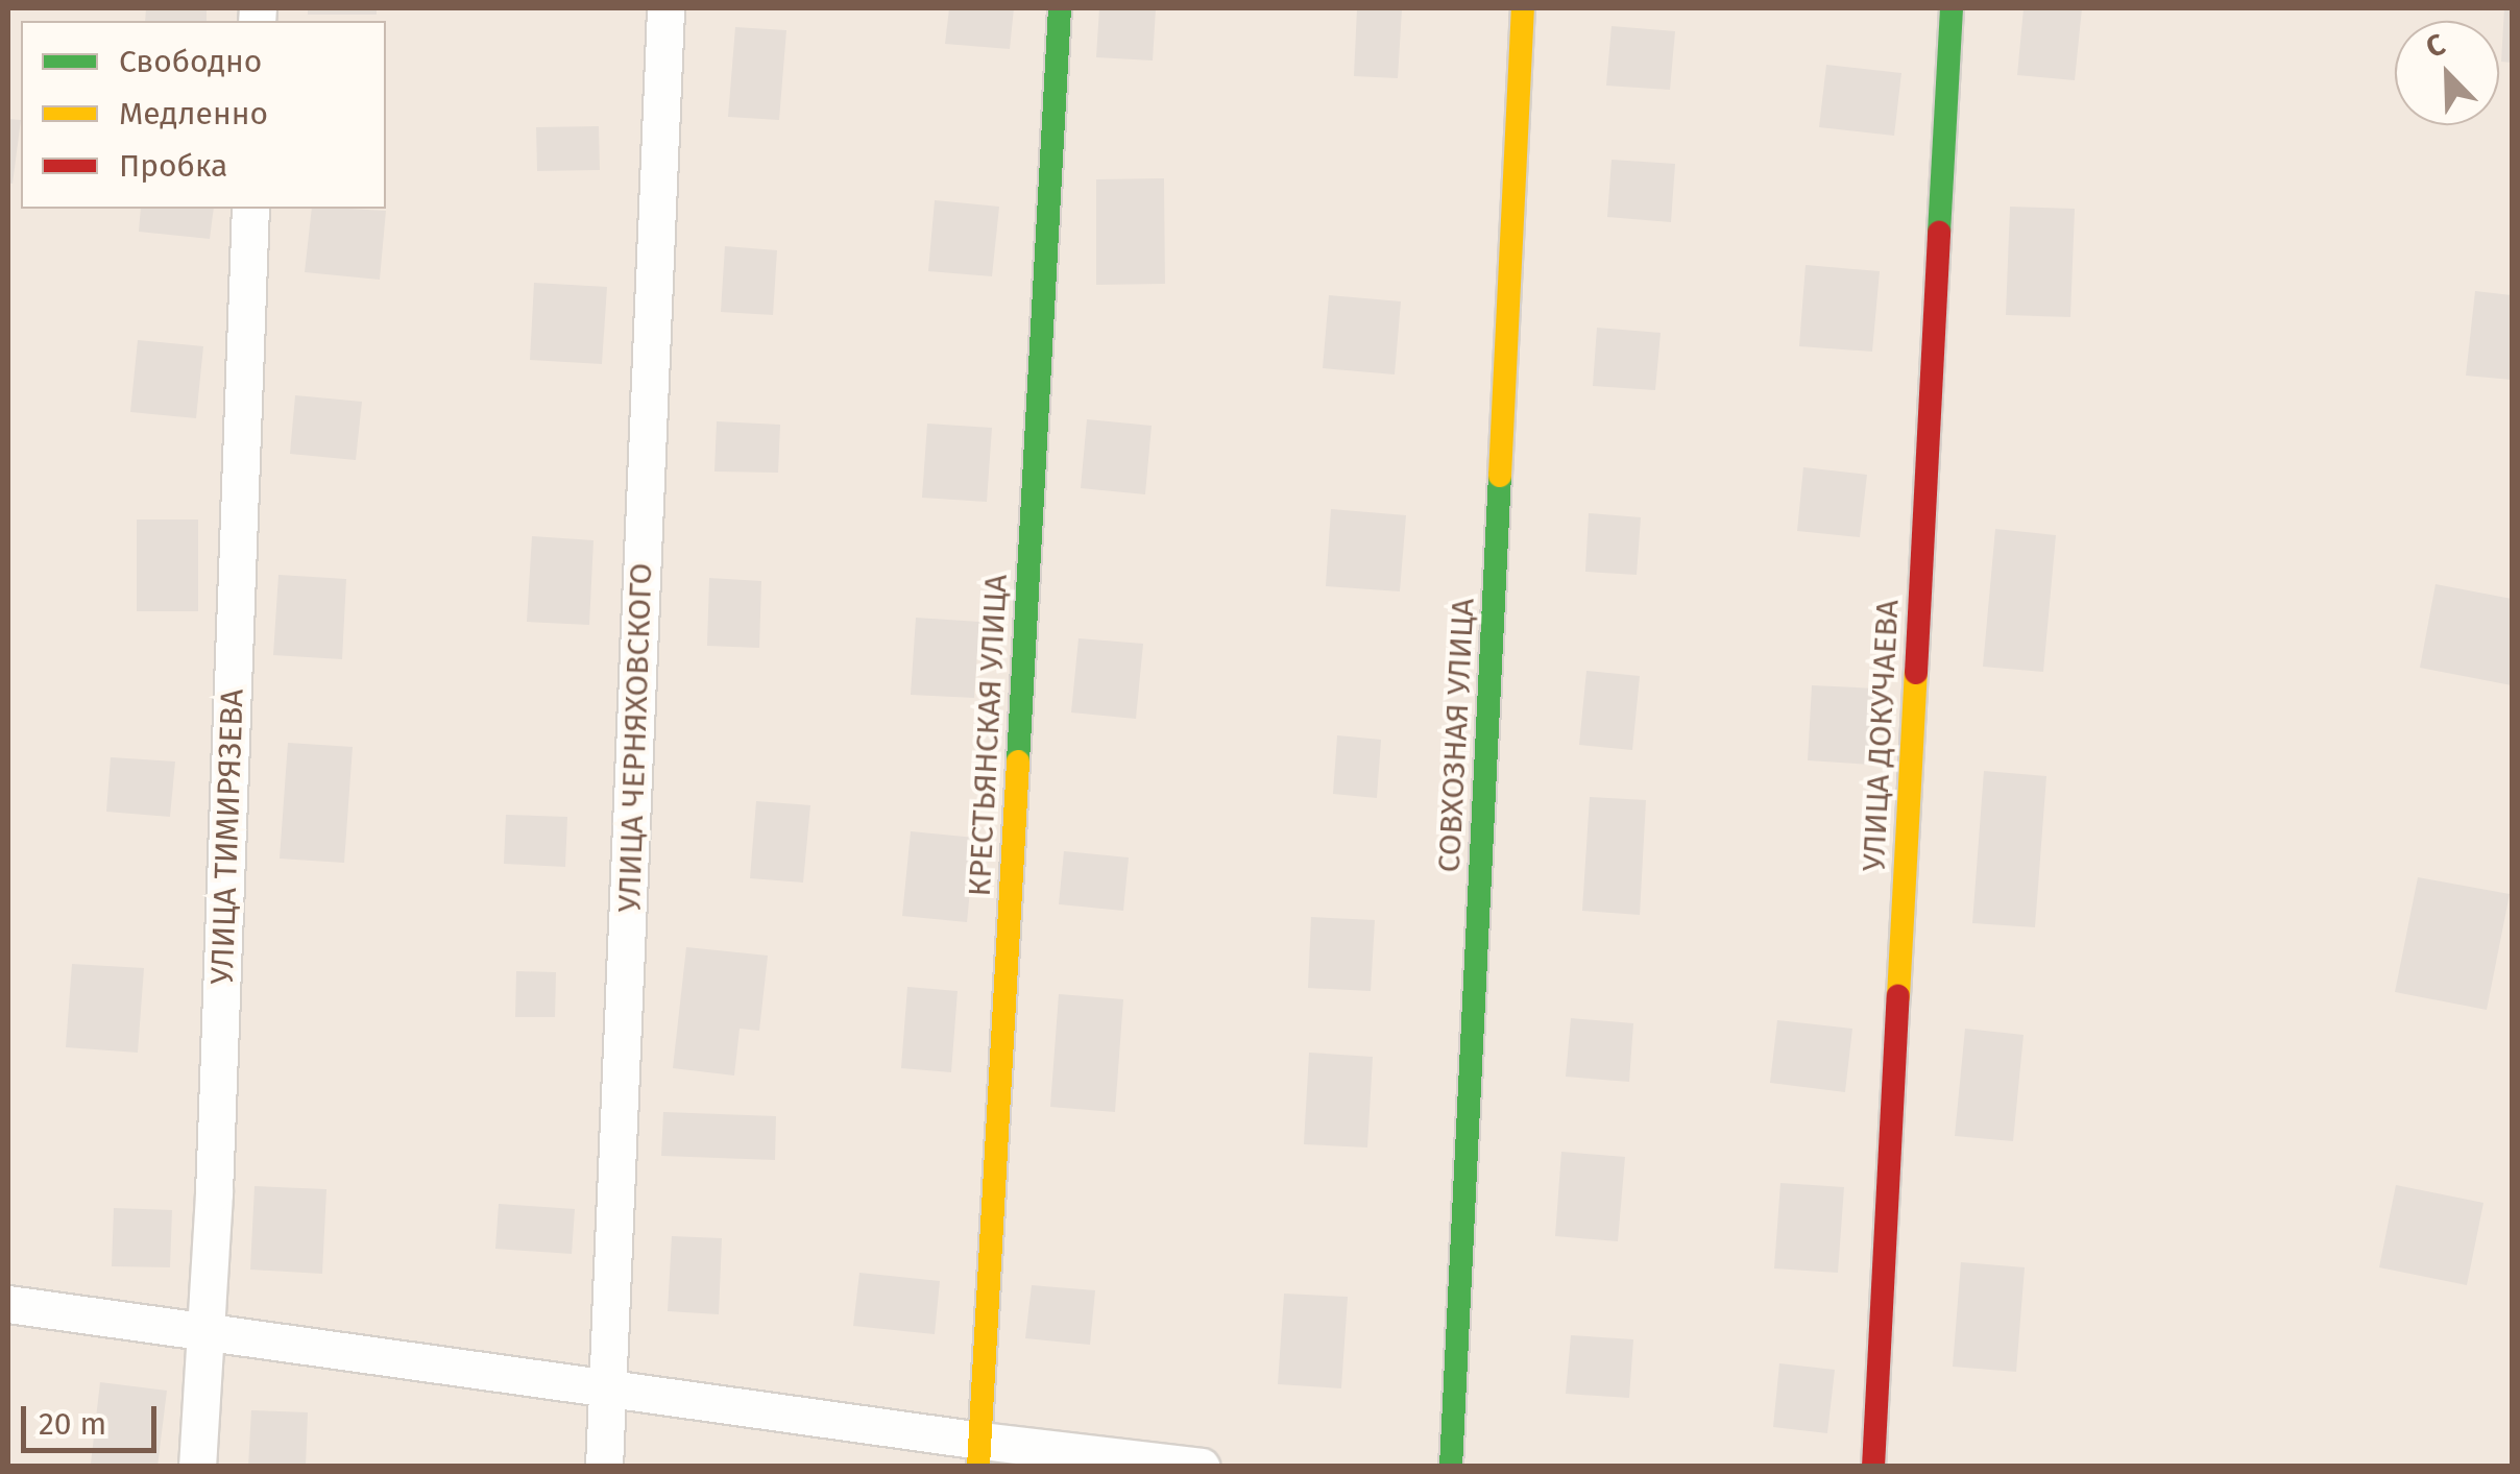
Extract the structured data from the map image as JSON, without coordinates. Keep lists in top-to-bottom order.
{
  "streets": {
    "street": [
      "КРЕСТЬЯНСКАЯ УЛИЦА",
      "СОВХОЗНАЯ УЛИЦА",
      "УЛИЦА ДОКУЧАЕВА",
      "УЛИЦА ЧЕРНЯХОВСКОГО",
      "УЛИЦА ТИМИРЯЗЕВА"
    ]
  },
  "legend": ["Свободно", "Медленно", "Пробка"],
  "scale_bar": "20 m",
  "north": "top left"
}
